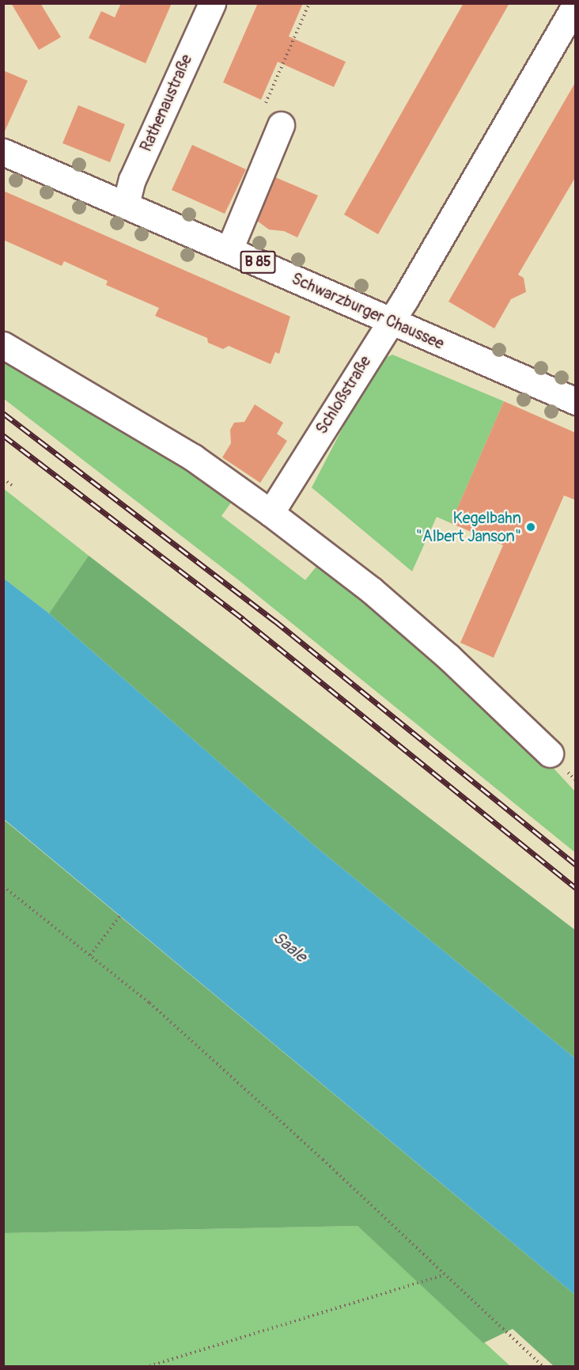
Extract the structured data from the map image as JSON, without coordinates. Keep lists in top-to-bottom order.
{
  "streets": {
    "street": [
      "Rathenaustraße",
      "B 85",
      "Schwarzburger Chaussee",
      "Schloßstraße"
    ]
  },
  "crossings": [
    ["Rathenaustraße", "Schwarzburger Chaussee"],
    ["Schwarzburger Chaussee", "Schloßstraße"]
  ],
  "water": ["Saale"],
  "places": ["Kegelbahn \"Albert Janson\""]
}
